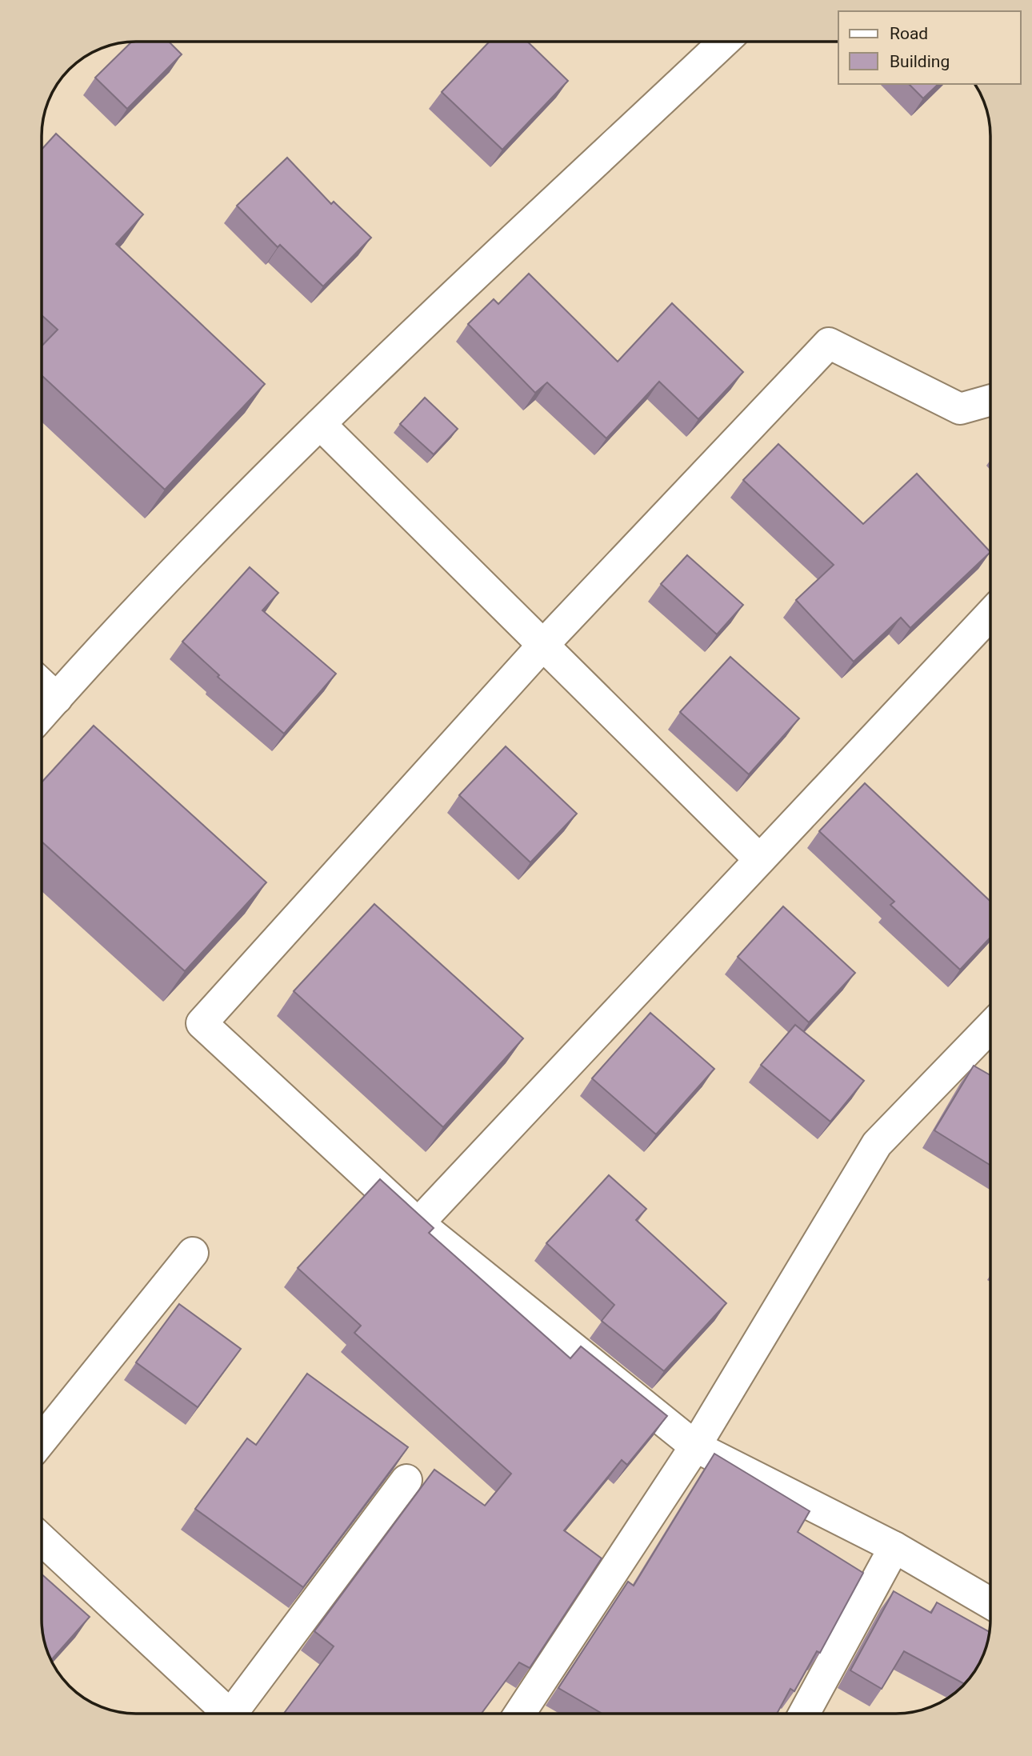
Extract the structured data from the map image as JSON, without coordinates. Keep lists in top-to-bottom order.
{
  "legend": ["Road", "Building"]
}
